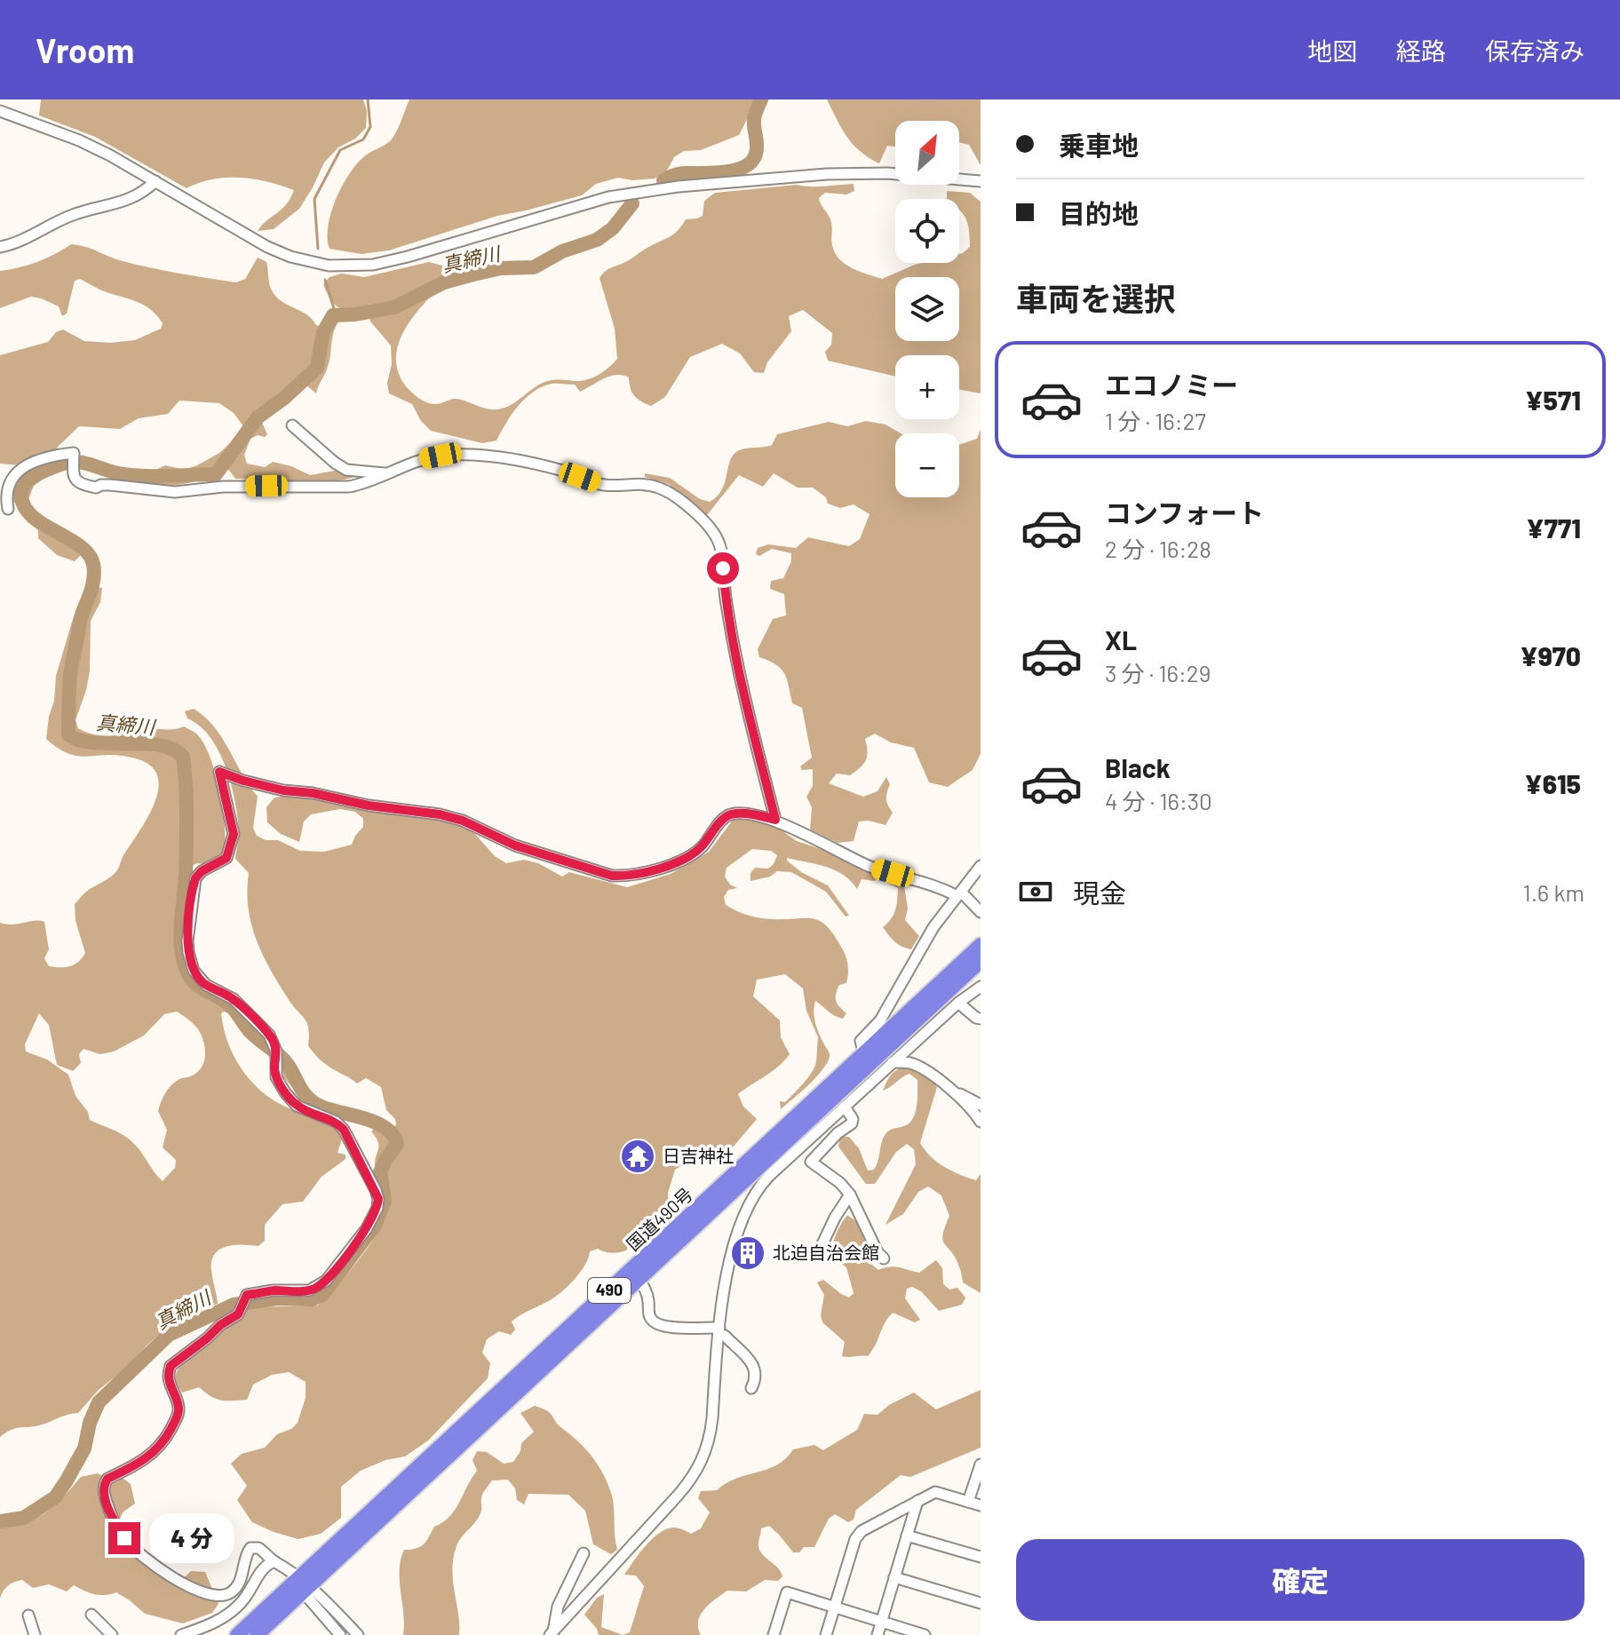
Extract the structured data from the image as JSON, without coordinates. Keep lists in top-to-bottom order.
{
  "streets": {
    "highway": ["国道490号", "490"]
  },
  "water": ["真締川"],
  "places": {
    "temple": ["日吉神社"],
    "building": ["北迫自治会館"]
  },
  "north": "top right",
  "page": {
    "header": "Vroom",
    "nav": ["地図", "経路", "保存済み"],
    "banner": ["乗車地", "目的地"],
    "map_buttons": ["+", "−"],
    "heading": "車両を選択",
    "list": [
      {
        "name": "エコノミー",
        "note": "1 分 · 16:27",
        "value": "¥571"
      },
      {
        "name": "コンフォート",
        "note": "2 分 · 16:28",
        "value": "¥771"
      },
      {
        "name": "XL",
        "note": "3 分 · 16:29",
        "value": "¥970"
      },
      {
        "name": "Black",
        "note": "4 分 · 16:30",
        "value": "¥615"
      }
    ],
    "pay": ["現金", "1.6 km"],
    "bubble": "4 分",
    "buttons": "確定"
  }
}
